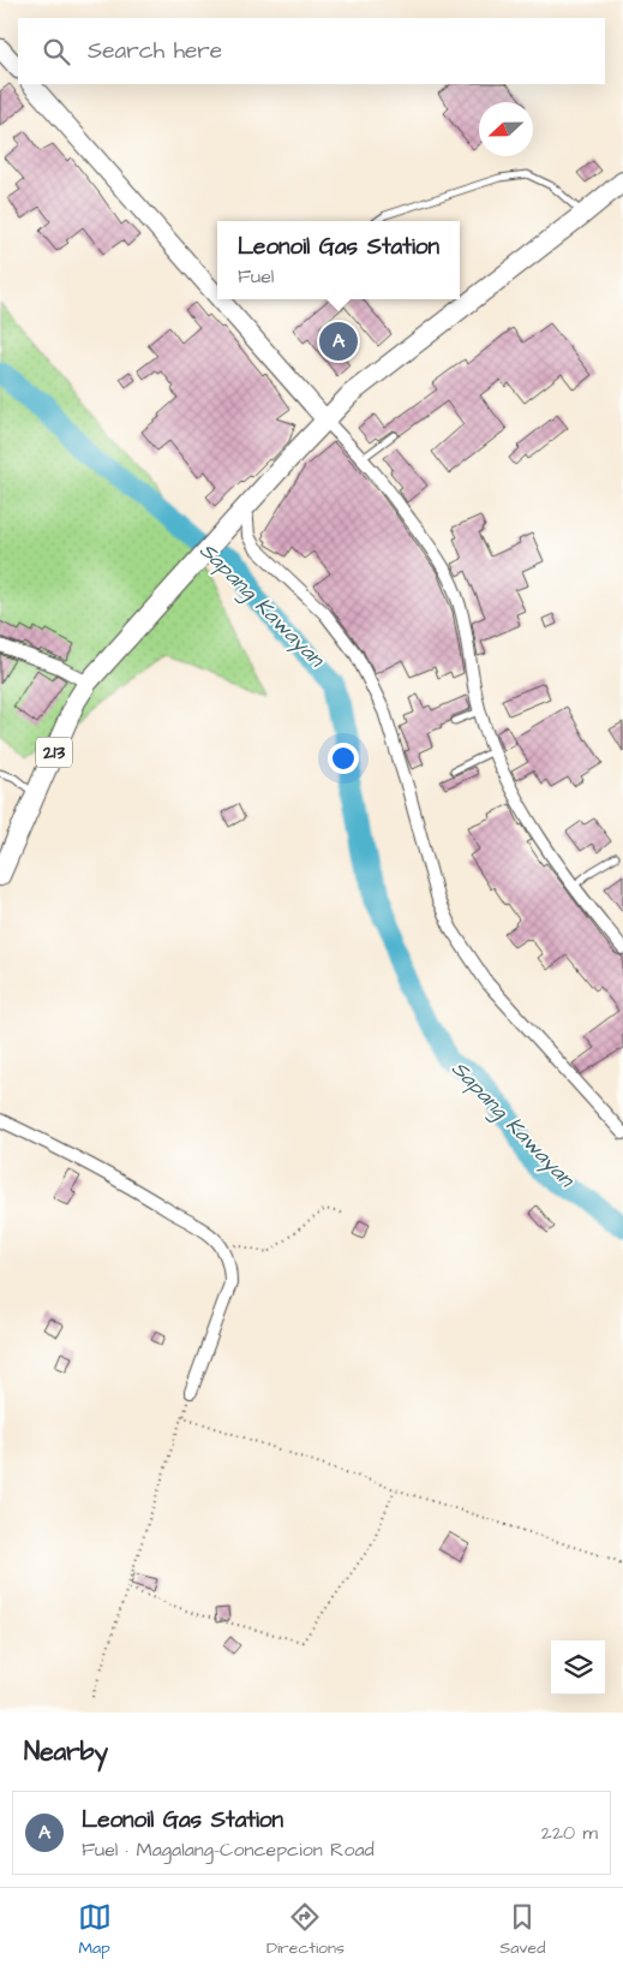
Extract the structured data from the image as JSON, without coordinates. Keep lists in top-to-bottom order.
{
  "streets": {
    "main road": ["213"]
  },
  "water": ["Sapang Kawayan"],
  "north": "left",
  "page": {
    "search": "Search here",
    "popup": ["Leonoil Gas Station", "Fuel"],
    "pins": "A",
    "heading": "Nearby",
    "list": [
      {
        "mark": "A",
        "name": "Leonoil Gas Station",
        "note": "Fuel · Magalang-Concepcion Road",
        "value": "220 m"
      }
    ],
    "nav": ["Map", "Directions", "Saved"]
  }
}
